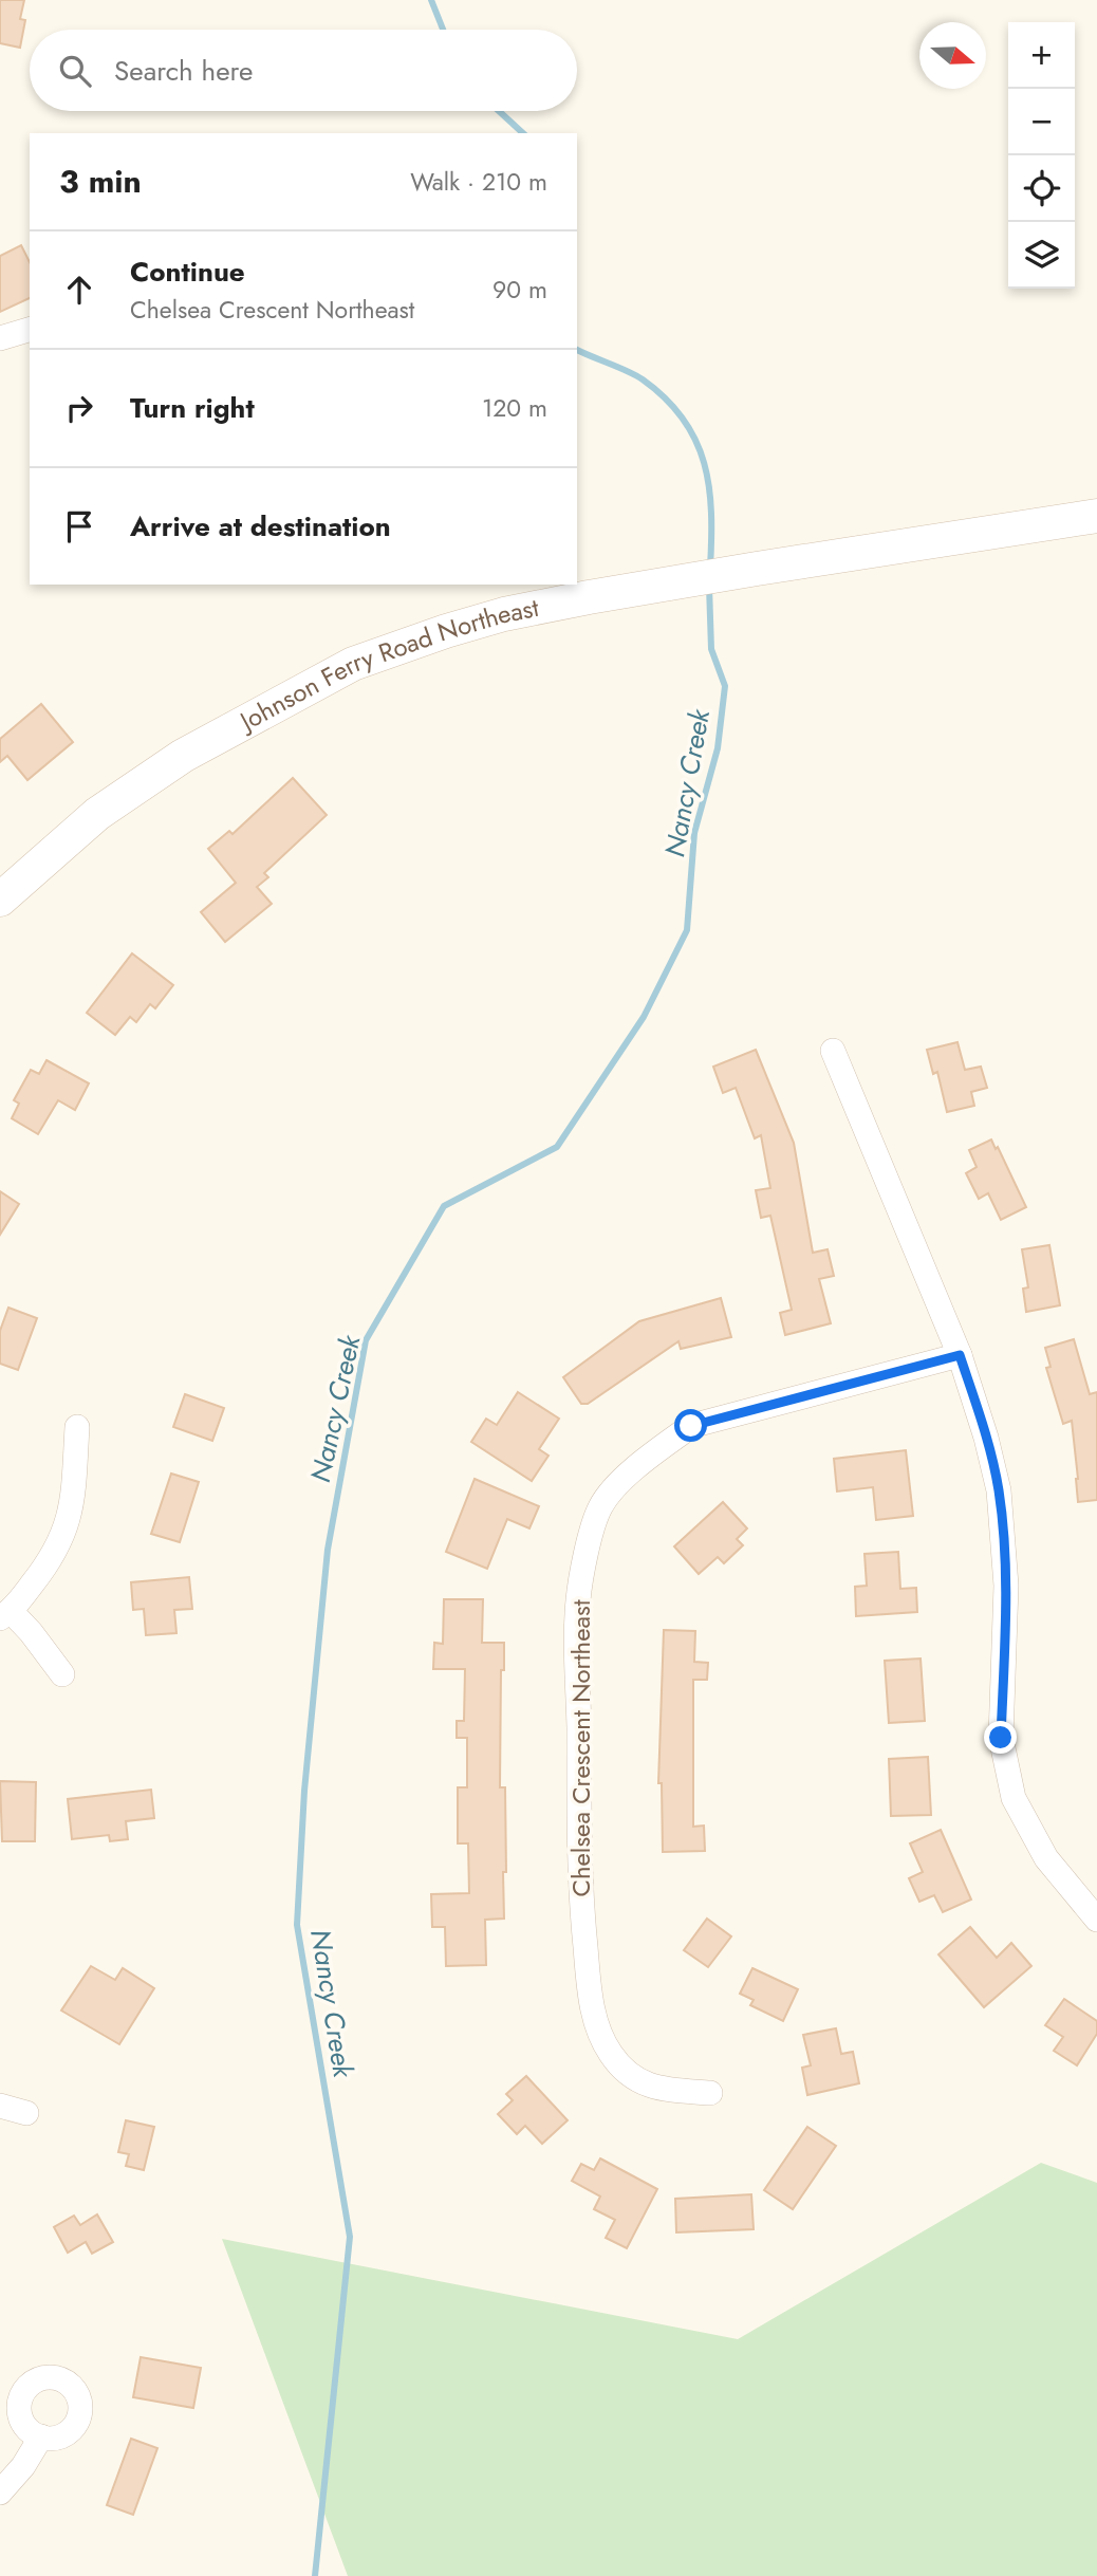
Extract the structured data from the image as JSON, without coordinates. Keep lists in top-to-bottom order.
{
  "streets": {
    "main road": ["Johnson Ferry Road Northeast"],
    "street": ["Chelsea Crescent Northeast"]
  },
  "water": ["Nancy Creek"],
  "north": "right",
  "page": {
    "map_buttons": ["+", "−"],
    "search": "Search here",
    "heading": ["3 min", "Walk · 210 m"],
    "list": [
      ["Continue", "Chelsea Crescent Northeast", "90 m"],
      ["Turn right", "120 m"],
      "Arrive at destination"
    ]
  }
}
